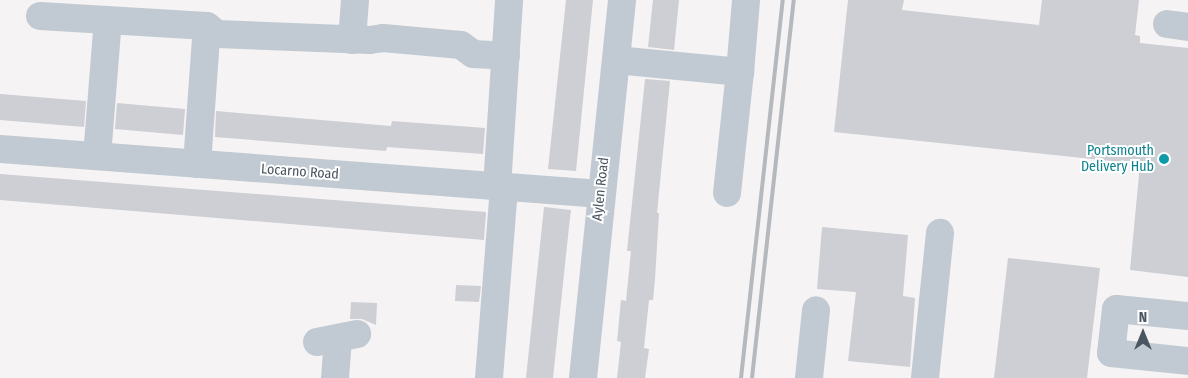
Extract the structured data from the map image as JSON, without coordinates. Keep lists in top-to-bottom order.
{
  "streets": {
    "street": ["Locarno Road", "Aylen Road"]
  },
  "crossings": [
    ["Locarno Road", "Aylen Road"]
  ],
  "places": ["Portsmouth Delivery Hub"],
  "north": "top"
}
